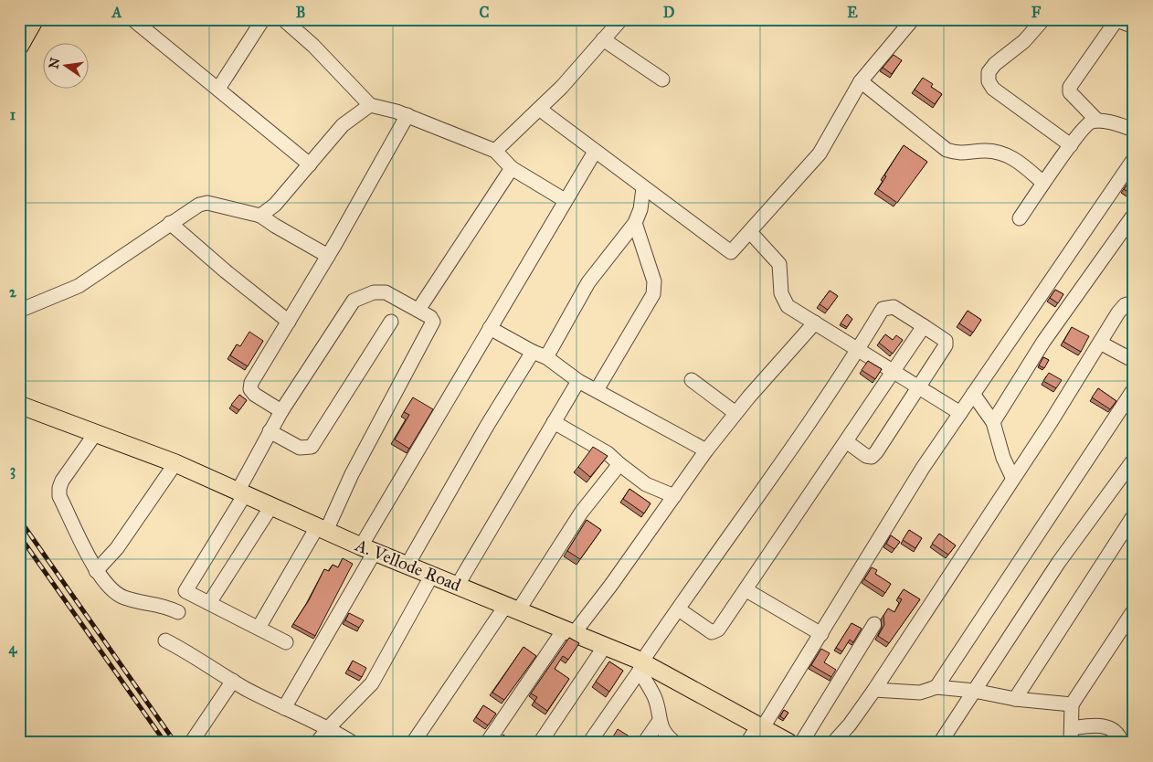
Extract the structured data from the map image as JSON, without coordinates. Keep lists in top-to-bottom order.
{
  "streets": {
    "main road": ["A. Vellode Road"]
  },
  "north": "left",
  "grid": {
    "columns": [
      "A",
      "B",
      "C",
      "D",
      "E",
      "F"
    ],
    "rows": [
      "1",
      "2",
      "3",
      "4"
    ]
  }
}
